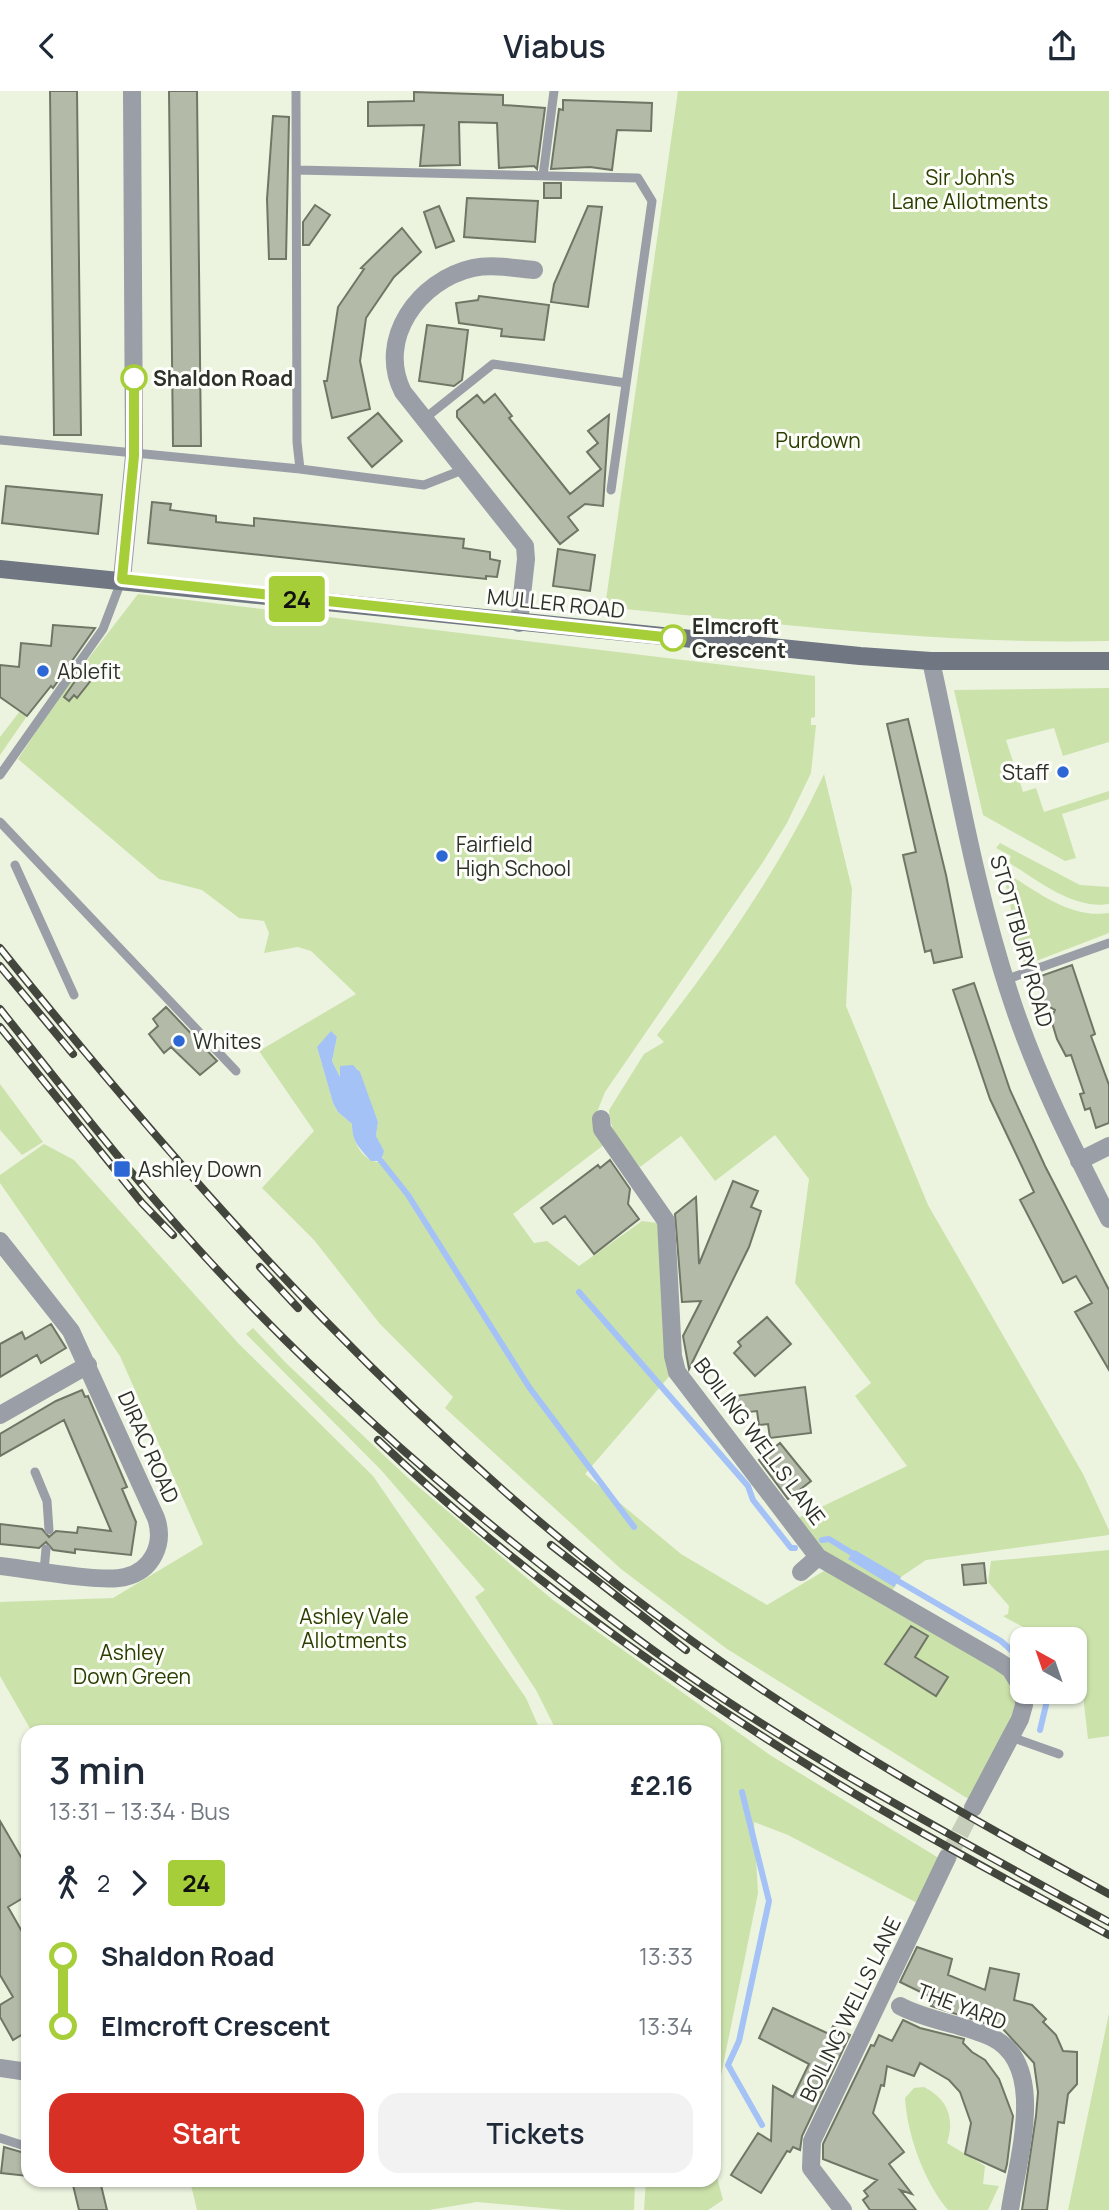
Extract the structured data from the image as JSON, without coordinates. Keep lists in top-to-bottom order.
{
  "streets": {
    "main road": ["MULLER ROAD"],
    "street": [
      "STOTTBURY ROAD",
      "BOILING WELLS LANE",
      "DIRAC ROAD",
      "THE YARD"
    ]
  },
  "crossings": [
    ["MULLER ROAD", "STOTTBURY ROAD"]
  ],
  "parks": [
    "Sir John's Lane Allotments",
    "Purdown",
    "Ashley Vale Allotments",
    "Ashley Down Green"
  ],
  "places": {
    "other": [
      "Shaldon Road",
      "Elmcroft Crescent",
      "Ablefit",
      "Staff",
      "Fairfield High School",
      "Whites"
    ],
    "transit": ["Ashley Down"]
  },
  "lines": ["bus line 24"],
  "north": "top left",
  "page": {
    "header": "Viabus",
    "on_map": "24",
    "heading": ["3 min", "13:31 – 13:34 · Bus", "£2.16"],
    "legs": ["2", "24"],
    "list": [
      {
        "name": "Shaldon Road",
        "value": "13:33"
      },
      {
        "name": "Elmcroft Crescent",
        "value": "13:34"
      }
    ],
    "buttons": ["Start", "Tickets"]
  }
}
